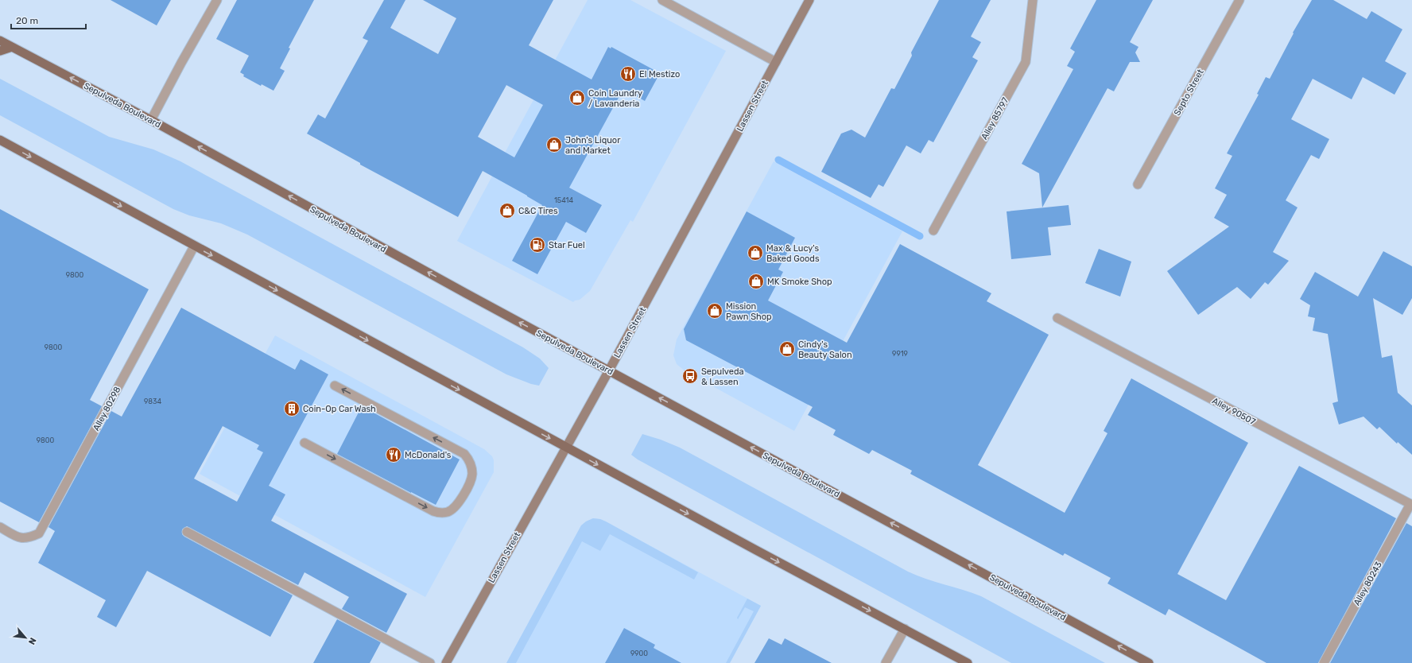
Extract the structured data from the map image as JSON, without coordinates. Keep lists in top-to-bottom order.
{
  "streets": {
    "main road": ["Sepulveda Boulevard", "Lassen Street"],
    "street": [
      "Septo Street",
      "Alley 85797",
      "Alley 80298",
      "Alley 90507",
      "Alley 80243"
    ]
  },
  "crossings": [
    ["Sepulveda Boulevard", "Lassen Street"],
    ["Alley 90507", "Alley 80243"]
  ],
  "one_way": ["Sepulveda Boulevard"],
  "places": {
    "restaurant": ["El Mestizo", "McDonald's"],
    "shop": [
      "Coin Laundry / Lavanderia",
      "John's Liquor and Market",
      "C&C Tires",
      "Max & Lucy's Baked Goods",
      "MK Smoke Shop",
      "Mission Pawn Shop",
      "Cindy's Beauty Salon"
    ],
    "fuel station": ["Star Fuel"],
    "bus stop": ["Sepulveda & Lassen"],
    "building": ["Coin-Op Car Wash"]
  },
  "house_numbers": [
    "15414",
    "9800",
    "9800",
    "9919",
    "9834",
    "9800",
    "9900"
  ],
  "scale_bar": "20 m",
  "north": "bottom right"
}
